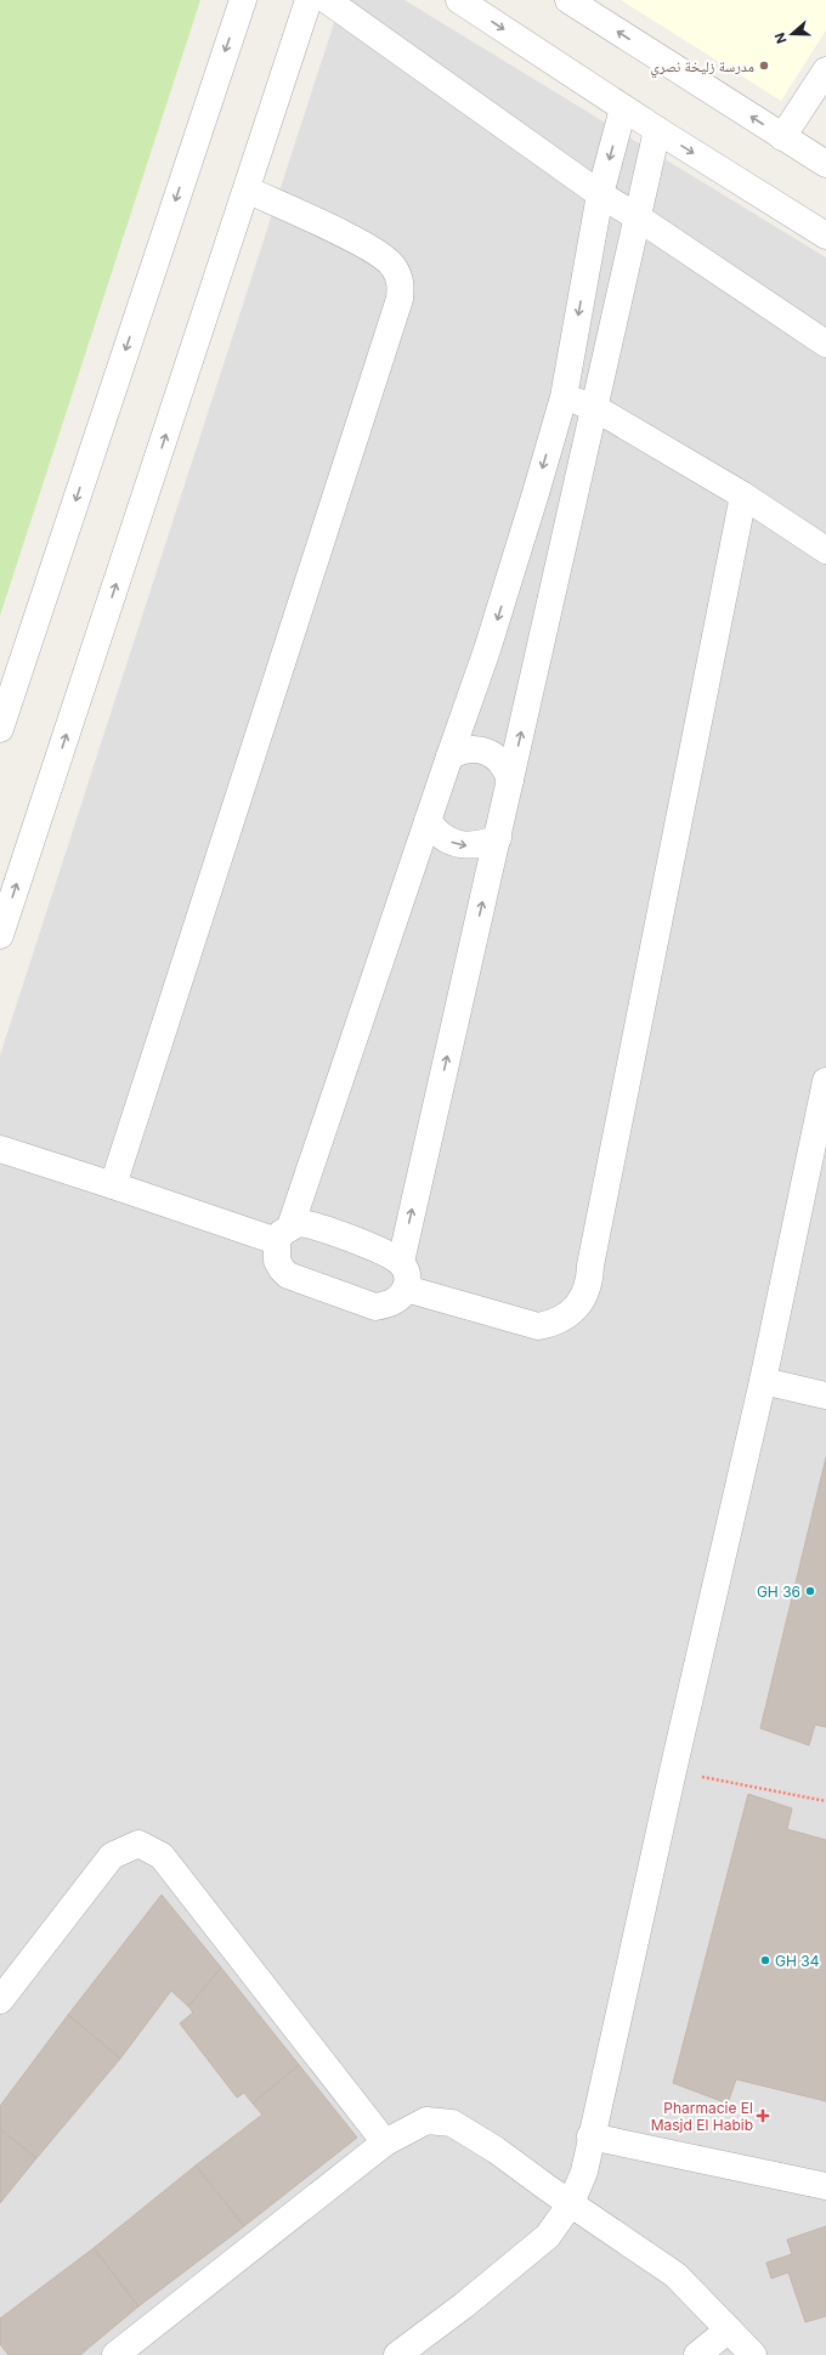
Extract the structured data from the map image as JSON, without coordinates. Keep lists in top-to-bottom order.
{
  "places": {
    "other": ["مدرسة زليخة نصري", "GH 36", "GH 34"],
    "health": ["Pharmacie El Masjd El Habib"]
  },
  "north": "left"
}
